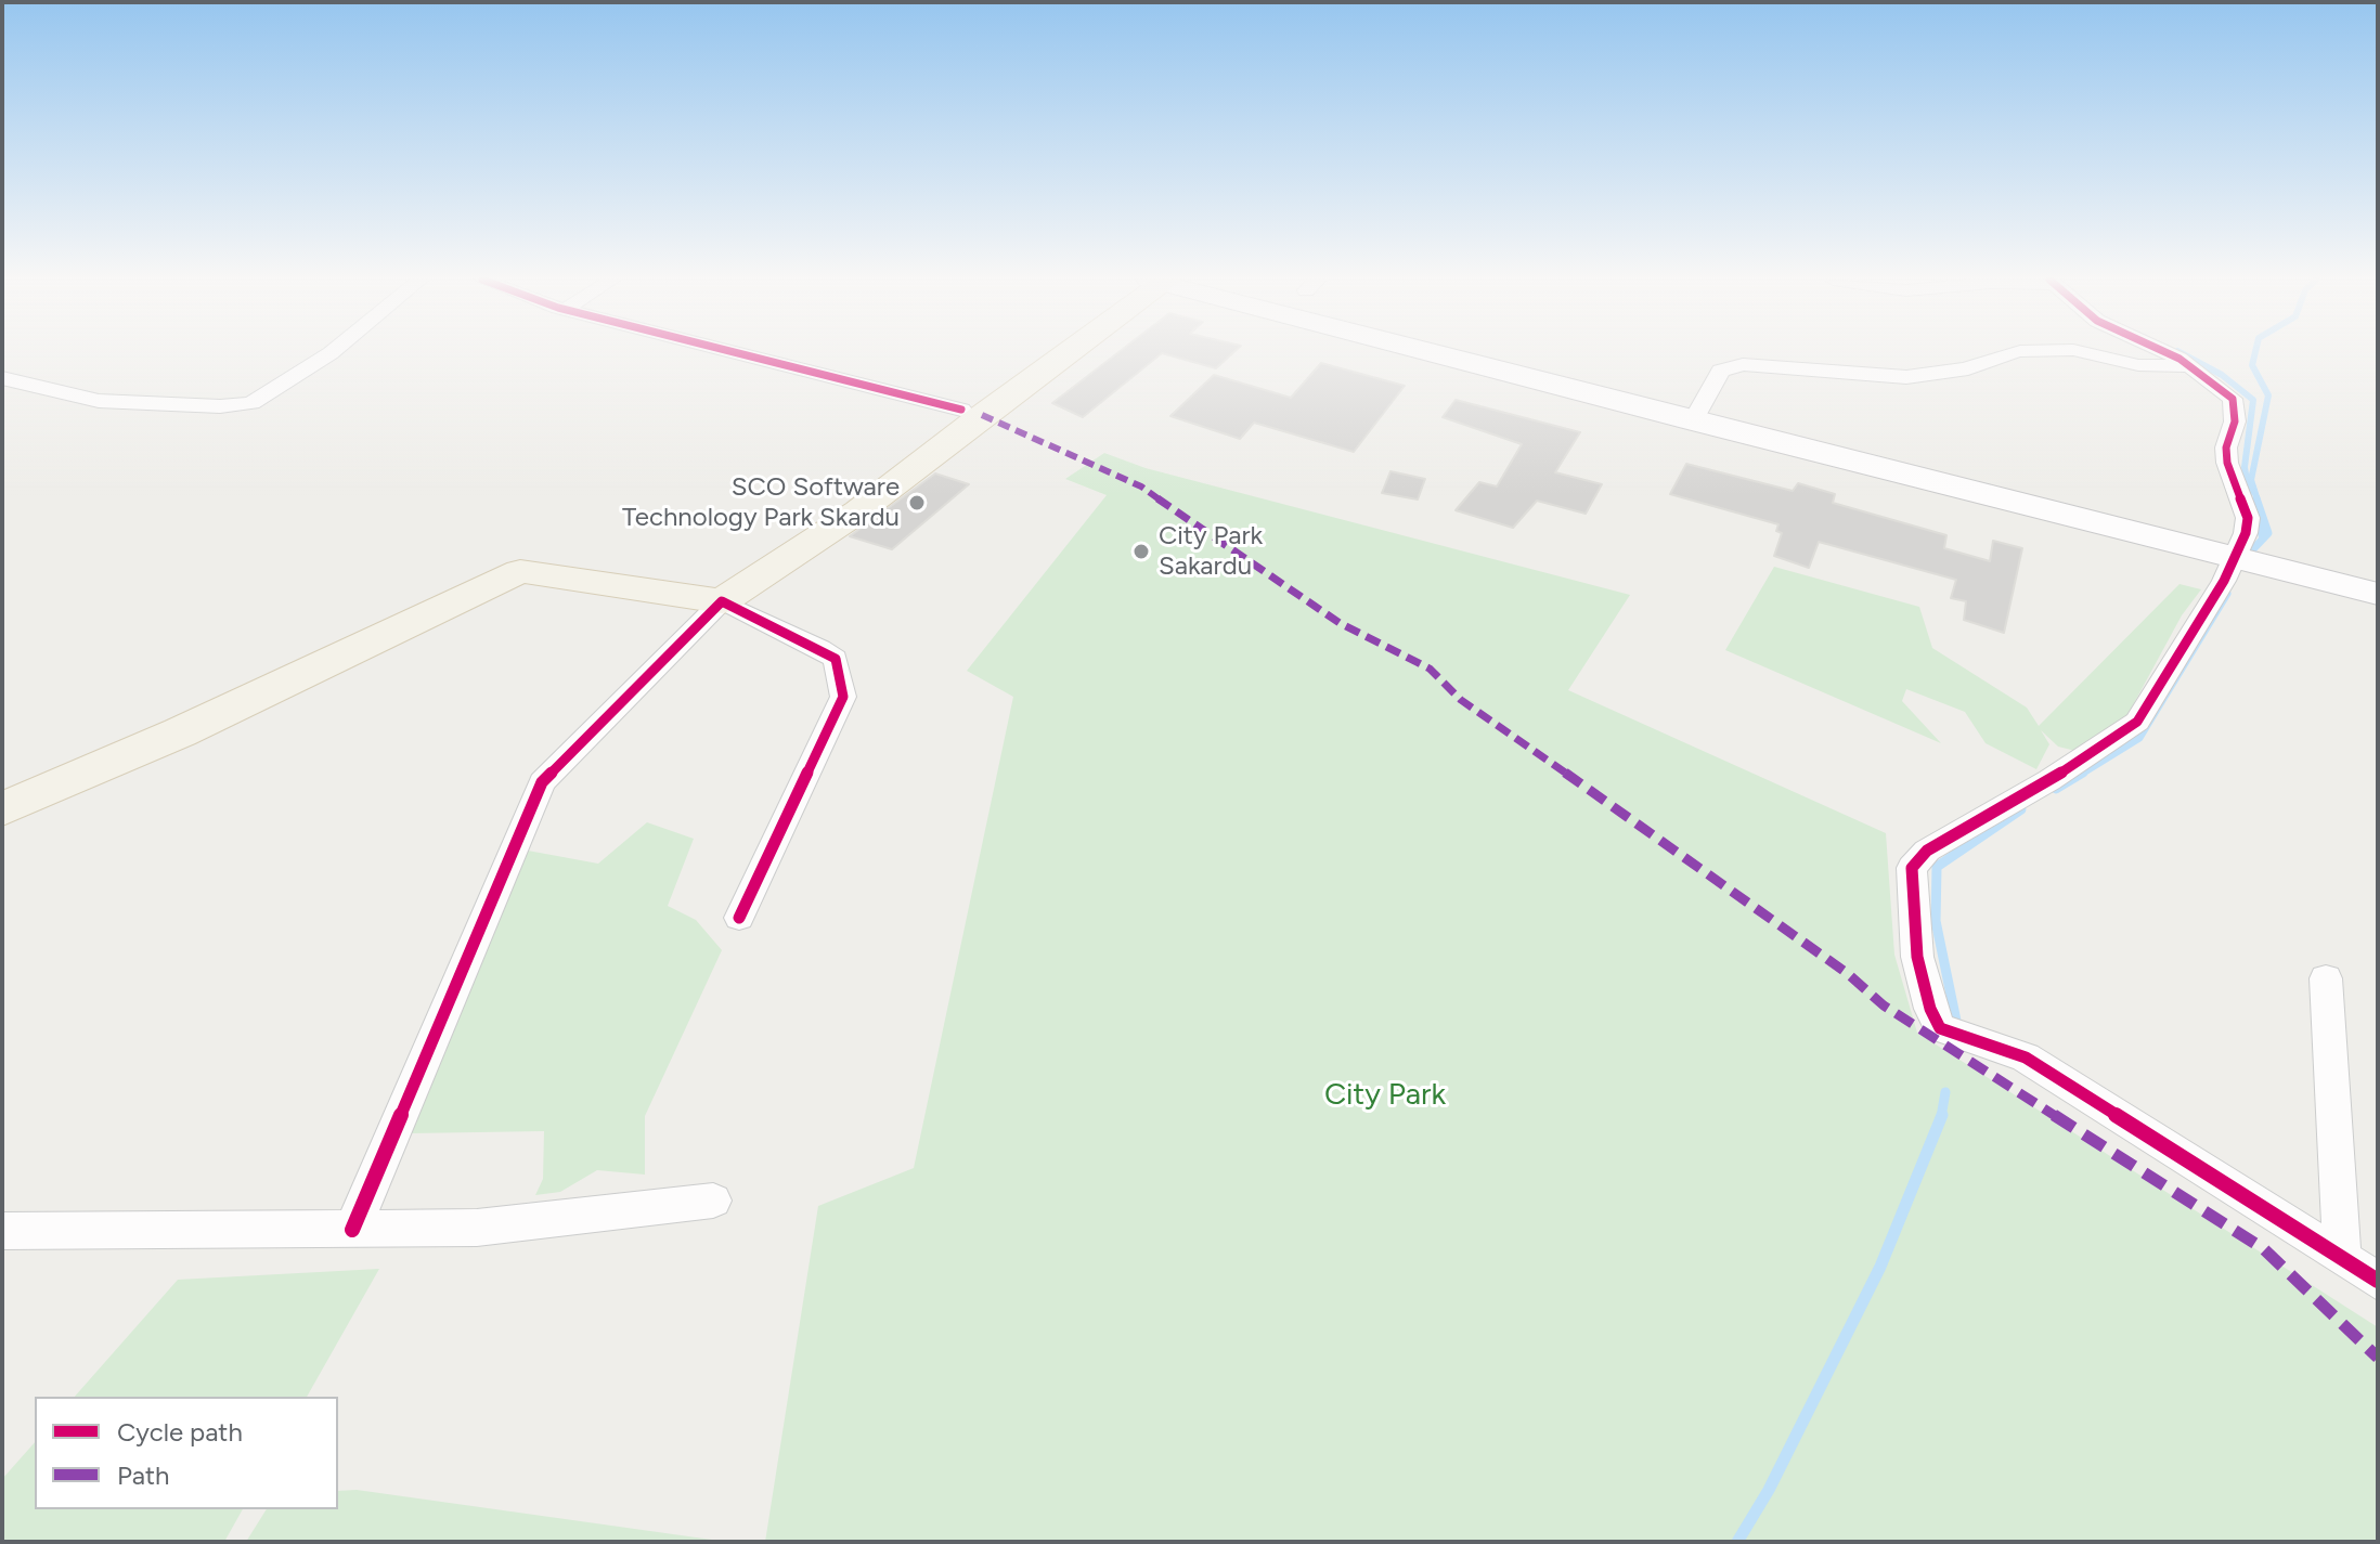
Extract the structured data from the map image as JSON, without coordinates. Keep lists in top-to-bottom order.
{
  "parks": ["City Park"],
  "places": ["SCO Software Technology Park Skardu", "City Park Sakardu"],
  "legend": ["Cycle path", "Path"]
}
